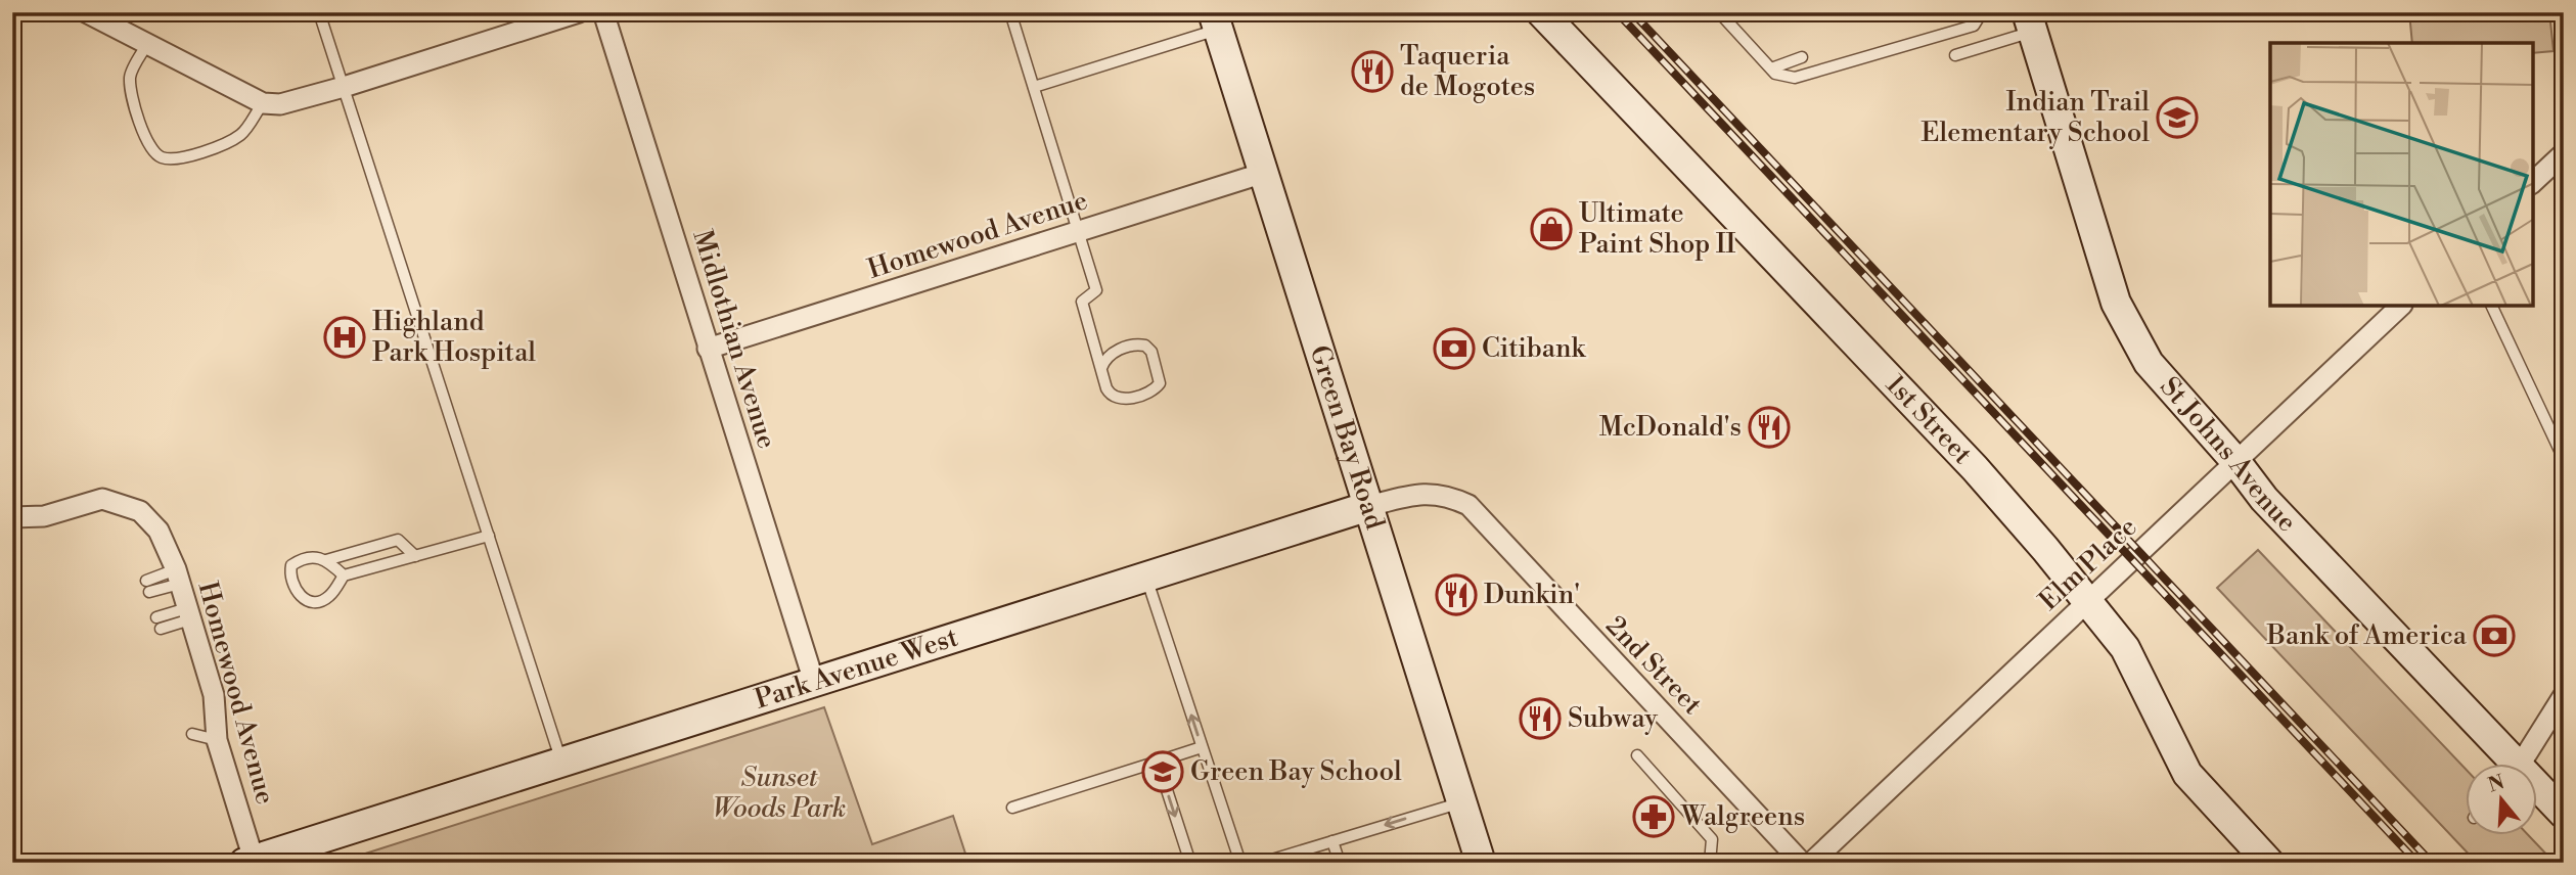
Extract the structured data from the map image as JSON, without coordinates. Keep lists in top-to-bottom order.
{
  "streets": {
    "street": [
      "Homewood Avenue",
      "Midlothian Avenue",
      "1st Street",
      "Green Bay Road",
      "St Johns Avenue",
      "Elm Place",
      "2nd Street",
      "Park Avenue West"
    ]
  },
  "crossings": [
    ["Homewood Avenue", "Midlothian Avenue"],
    ["Homewood Avenue", "Green Bay Road"],
    ["Homewood Avenue", "Park Avenue West"],
    ["Midlothian Avenue", "Park Avenue West"],
    ["1st Street", "Elm Place"],
    ["Green Bay Road", "Park Avenue West"],
    ["St Johns Avenue", "Elm Place"],
    ["2nd Street", "Park Avenue West"]
  ],
  "parks": ["Sunset Woods Park"],
  "places": {
    "restaurant": [
      "Taqueria de Mogotes",
      "McDonald's",
      "Dunkin'",
      "Subway"
    ],
    "school or university": ["Indian Trail Elementary School", "Green Bay School"],
    "shop": ["Ultimate Paint Shop II"],
    "hospital": ["Highland Park Hospital"],
    "bank": ["Citibank", "Bank of America"],
    "pharmacy": ["Walgreens"]
  },
  "north": "top"
}
